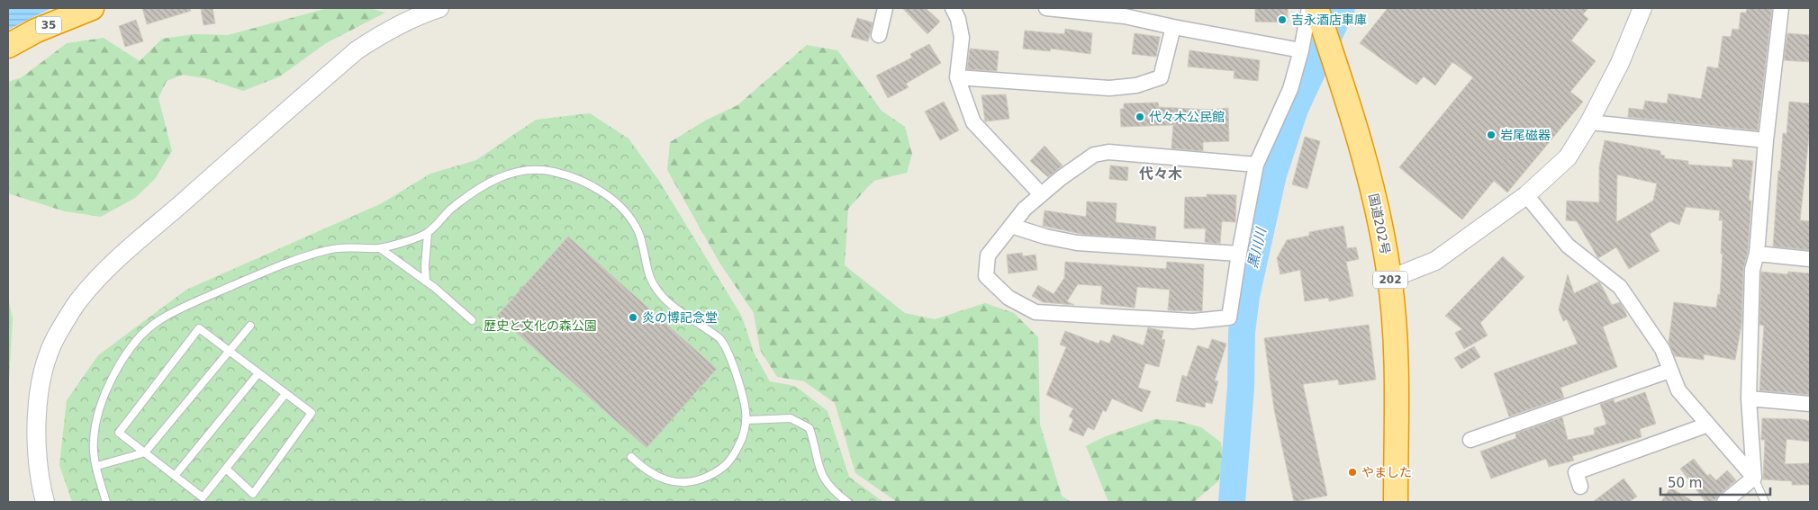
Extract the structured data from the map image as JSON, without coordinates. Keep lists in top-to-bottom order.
{
  "streets": {
    "highway": ["35", "国道202号", "202"]
  },
  "districts": ["代々木"],
  "water": ["黒川川"],
  "parks": ["歴史と文化の森公園"],
  "places": [
    "吉永酒店車庫",
    "代々木公民館",
    "岩尾磁器",
    "炎の博記念堂",
    "やました"
  ],
  "scale_bar": "50 m"
}
